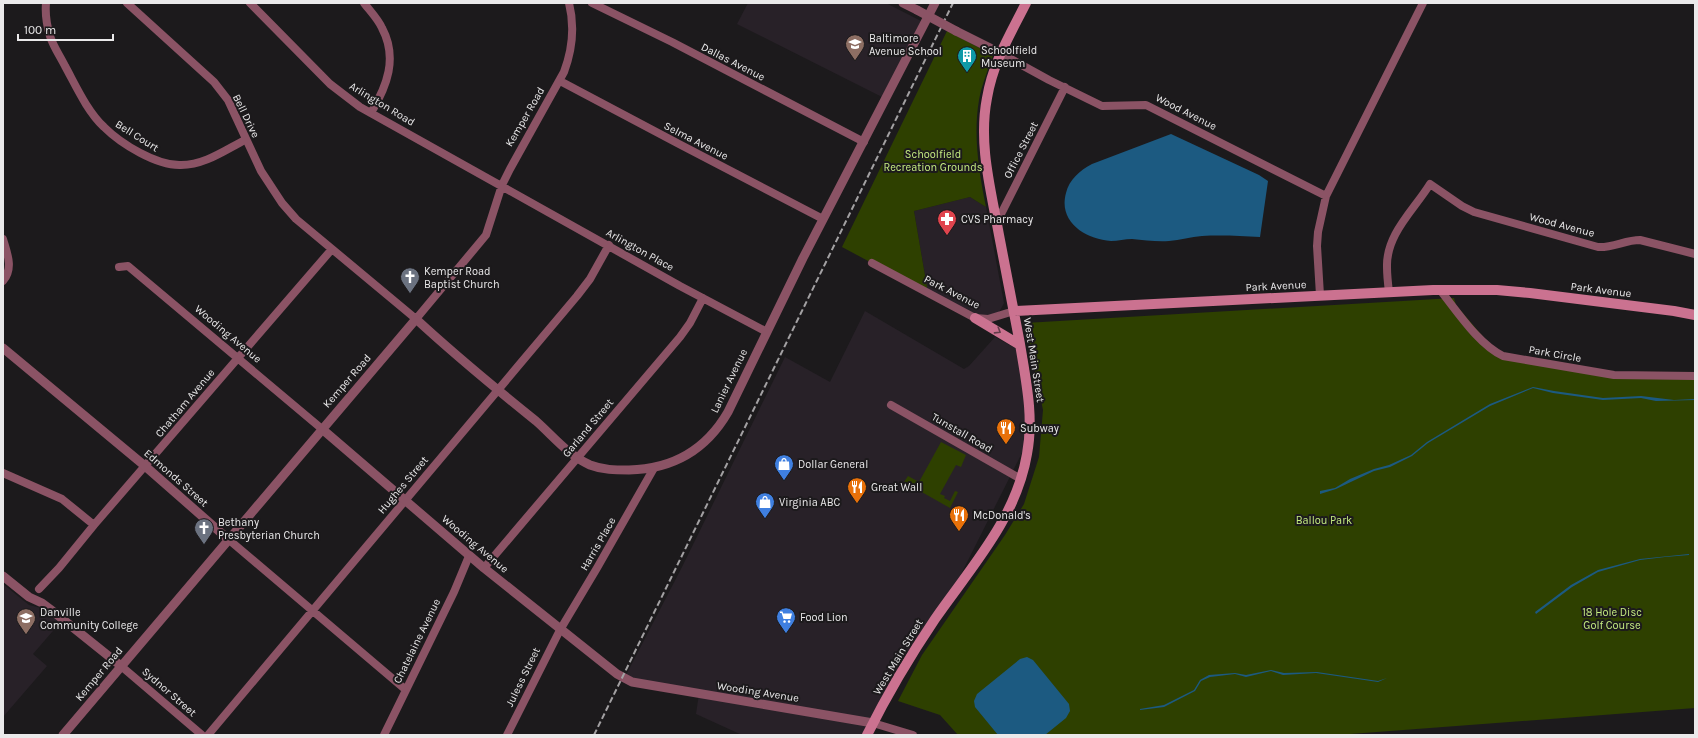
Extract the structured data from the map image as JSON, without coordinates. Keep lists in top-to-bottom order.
{
  "streets": {
    "main road": ["Park Avenue", "West Main Street"],
    "street": [
      "Dallas Avenue",
      "Arlington Road",
      "Wood Avenue",
      "Bell Drive",
      "Kemper Road",
      "Bell Court",
      "Selma Avenue",
      "Office Street",
      "Arlington Place",
      "Wooding Avenue",
      "Park Circle",
      "Lanier Avenue",
      "Chatham Avenue",
      "Garland Street",
      "Tunstall Road",
      "Edmonds Street",
      "Hughes Street",
      "Harris Place",
      "Chatelaine Avenue",
      "Juless Street",
      "Sydnor Street"
    ]
  },
  "crossings": [
    ["Dallas Avenue", "Lanier Avenue"],
    ["Arlington Road", "Kemper Road"],
    ["Arlington Road", "Arlington Place"],
    ["Wood Avenue", "Office Street"],
    ["Wood Avenue", "Park Avenue"],
    ["Wood Avenue", "West Main Street"],
    ["Bell Drive", "Bell Court"],
    ["Bell Drive", "Lanier Avenue"],
    ["Bell Drive", "Chatham Avenue"],
    ["Kemper Road", "Selma Avenue"],
    ["Kemper Road", "Arlington Place"],
    ["Kemper Road", "Wooding Avenue"],
    ["Kemper Road", "Lanier Avenue"],
    ["Kemper Road", "Edmonds Street"],
    ["Kemper Road", "Sydnor Street"],
    ["Selma Avenue", "Lanier Avenue"],
    ["Office Street", "West Main Street"],
    ["Arlington Place", "Lanier Avenue"],
    ["Arlington Place", "Garland Street"],
    ["Arlington Place", "Hughes Street"],
    ["Park Avenue", "Park Circle"],
    ["Park Avenue", "West Main Street"],
    ["Wooding Avenue", "West Main Street"],
    ["Wooding Avenue", "Chatham Avenue"],
    ["Wooding Avenue", "Garland Street"],
    ["Wooding Avenue", "Hughes Street"],
    ["Wooding Avenue", "Harris Place"],
    ["Wooding Avenue", "Chatelaine Avenue"],
    ["Wooding Avenue", "Juless Street"],
    ["West Main Street", "Tunstall Road"],
    ["Lanier Avenue", "Chatham Avenue"],
    ["Lanier Avenue", "Garland Street"],
    ["Lanier Avenue", "Hughes Street"],
    ["Lanier Avenue", "Harris Place"],
    ["Chatham Avenue", "Edmonds Street"],
    ["Edmonds Street", "Hughes Street"],
    ["Edmonds Street", "Chatelaine Avenue"],
    ["Harris Place", "Juless Street"]
  ],
  "parks": ["Schoolfield Recreation Grounds", "Ballou Park", "18 Hole Disc Golf Course"],
  "places": {
    "school or university": ["Baltimore Avenue School", "Danville Community College"],
    "building": ["Schoolfield Museum"],
    "pharmacy": ["CVS Pharmacy"],
    "church": ["Kemper Road Baptist Church", "Bethany Presbyterian Church"],
    "restaurant": ["Subway", "Great Wall", "McDonald's"],
    "shop": ["Dollar General", "Virginia ABC"],
    "supermarket": ["Food Lion"]
  },
  "scale_bar": "100 m"
}
